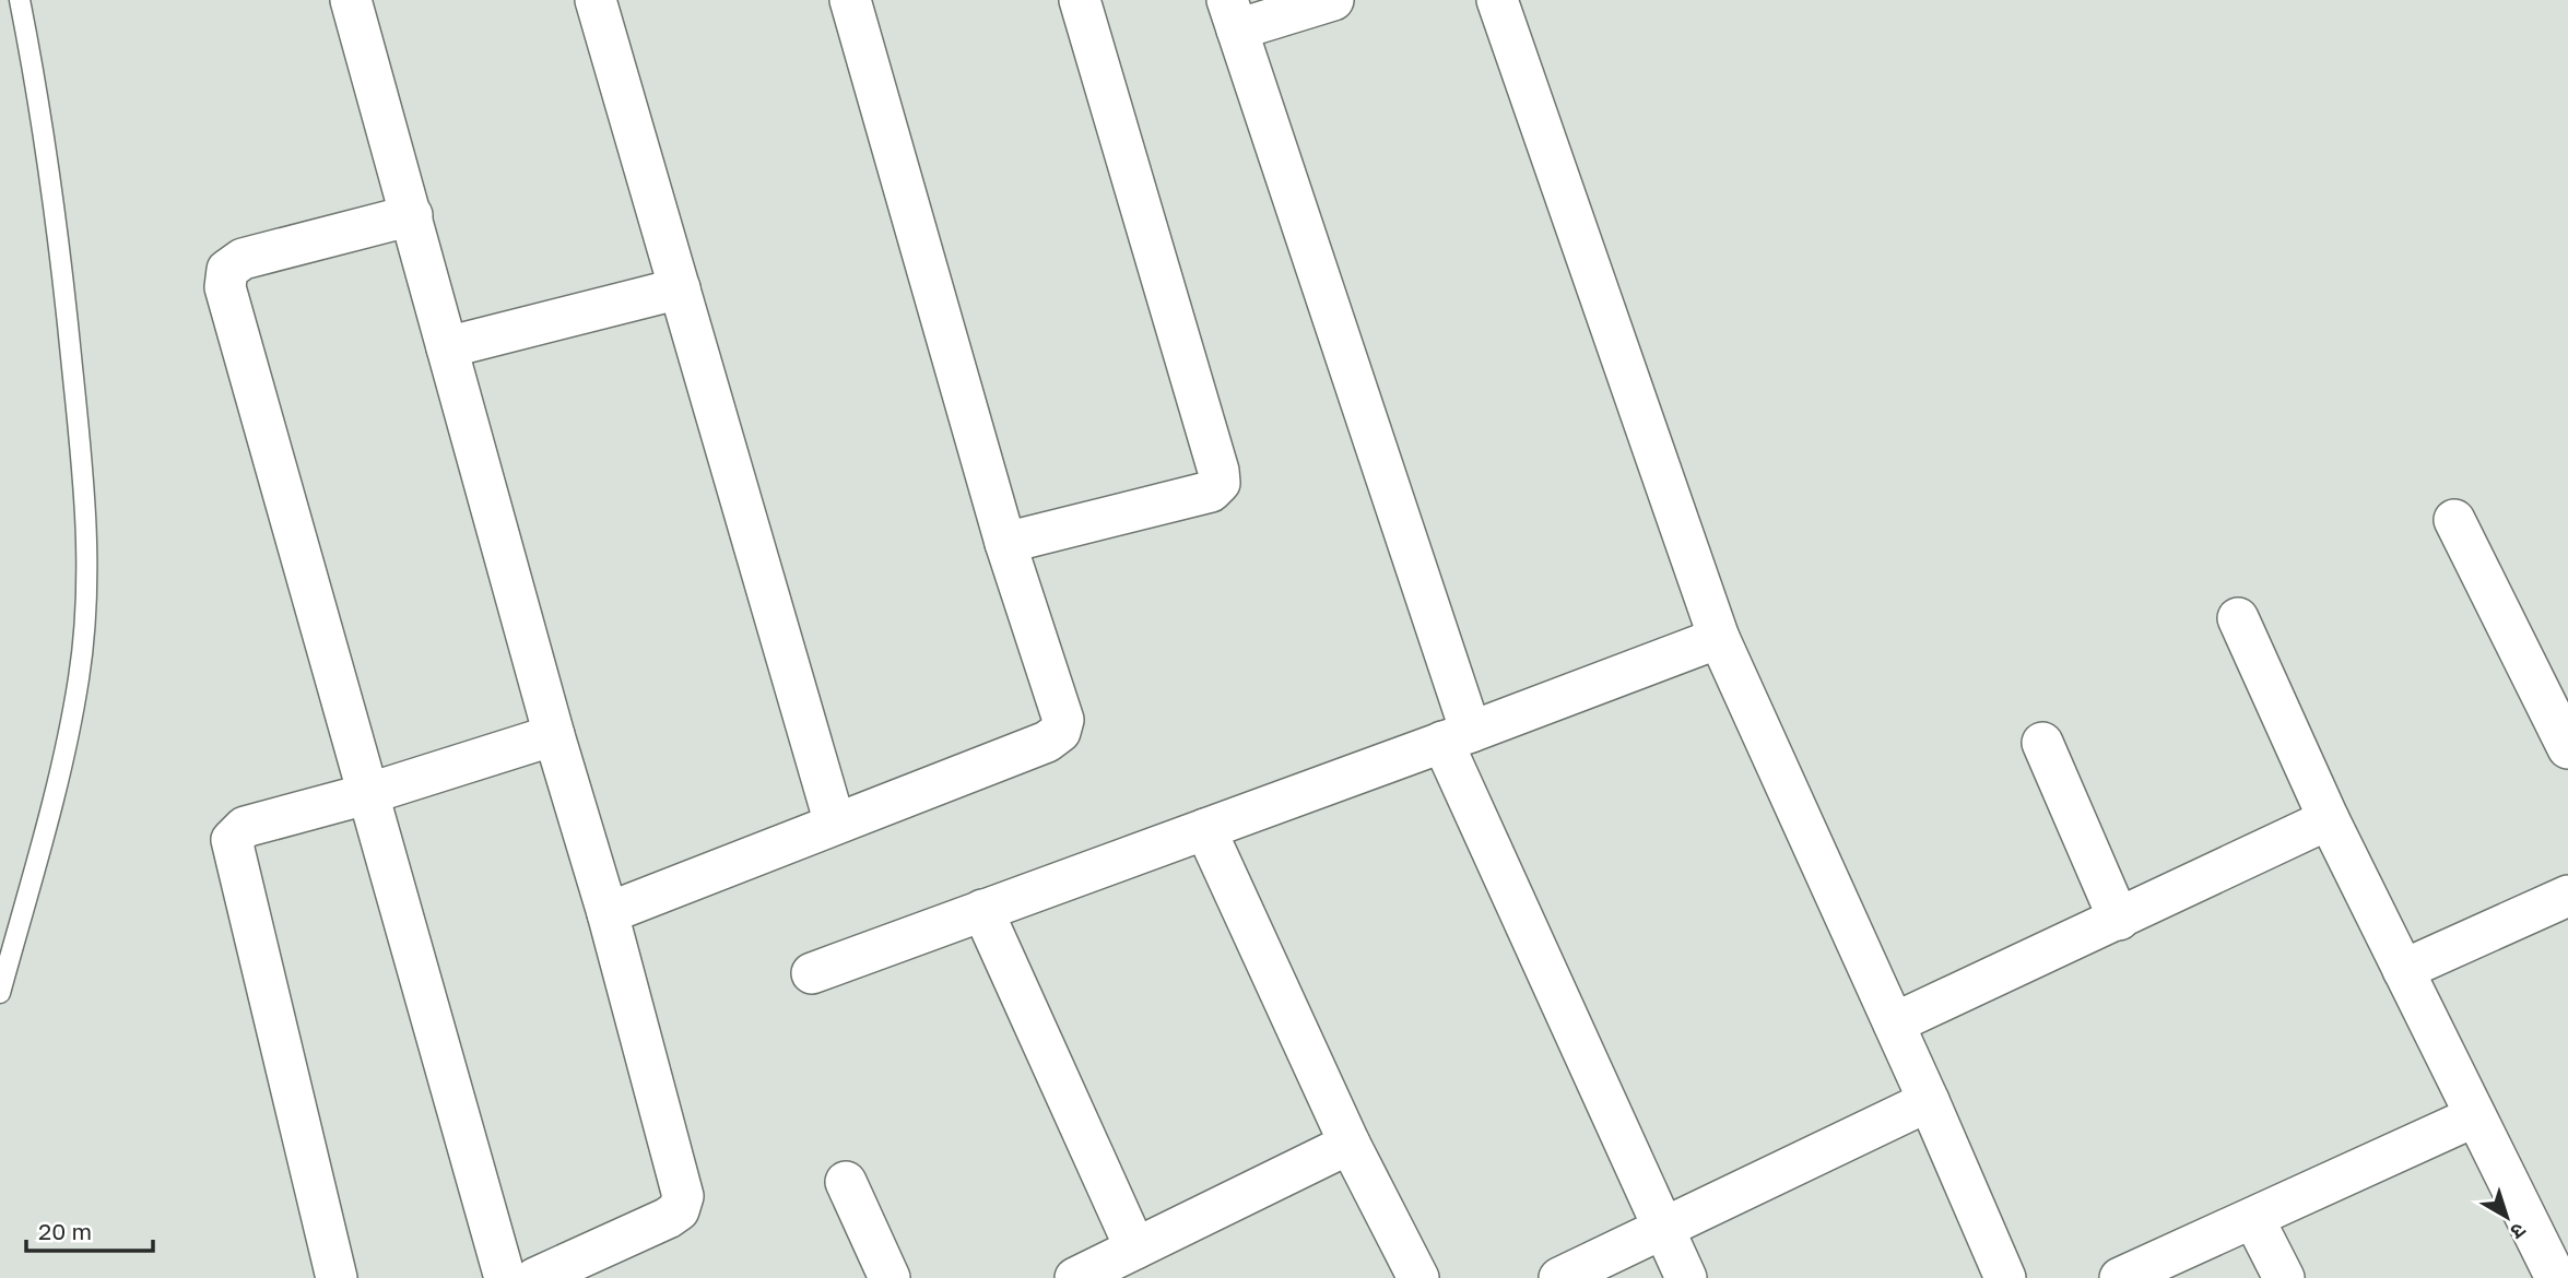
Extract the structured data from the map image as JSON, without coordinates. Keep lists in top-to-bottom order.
{
  "scale_bar": "20 m",
  "north": "bottom right"
}
